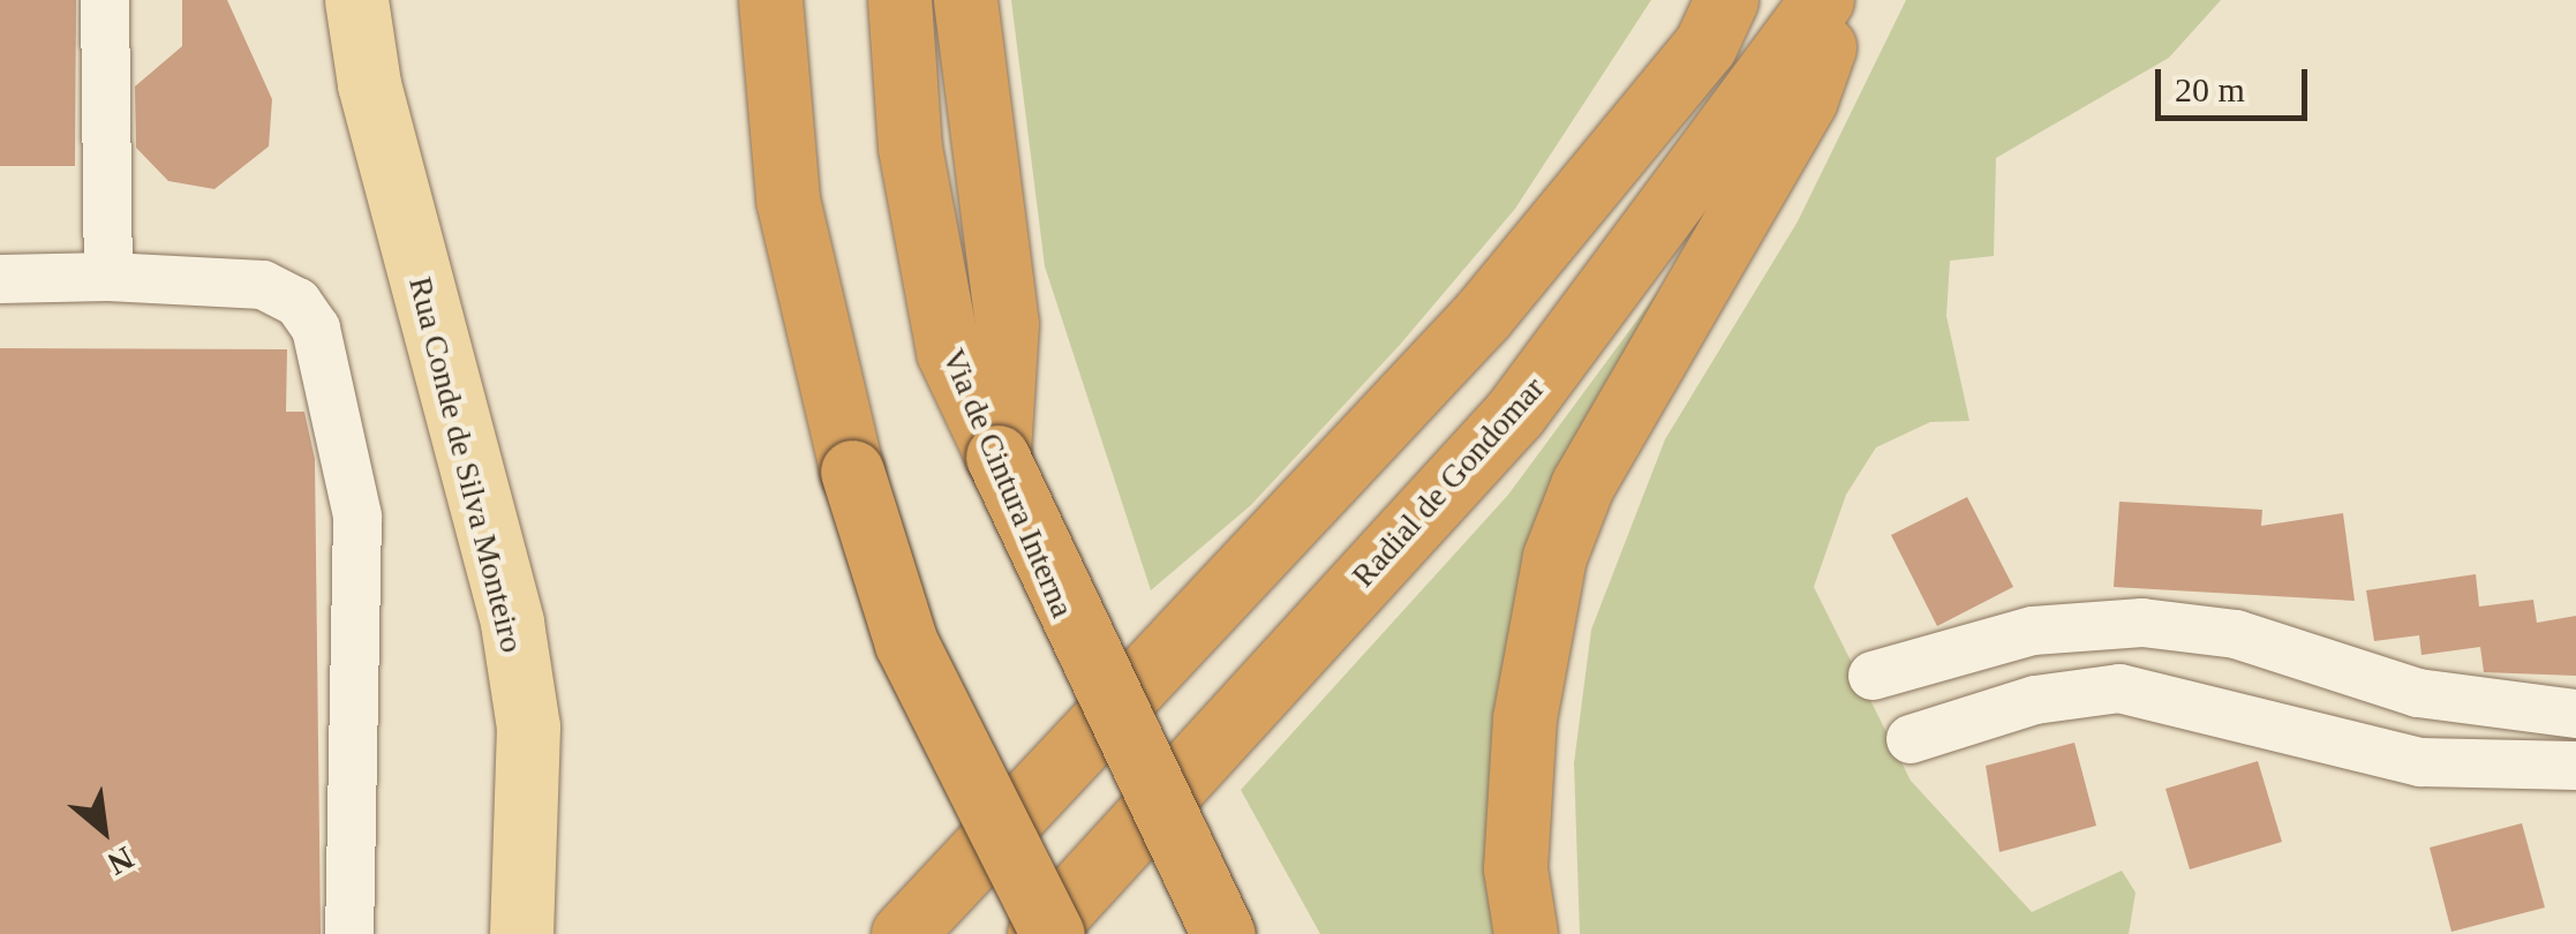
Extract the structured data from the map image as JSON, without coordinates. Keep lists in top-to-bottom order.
{
  "streets": {
    "highway": ["Radial de Gondomar", "Via de Cintura Interna"],
    "main road": ["Rua Conde de Silva Monteiro"]
  },
  "scale_bar": "20 m",
  "north": "bottom right"
}
